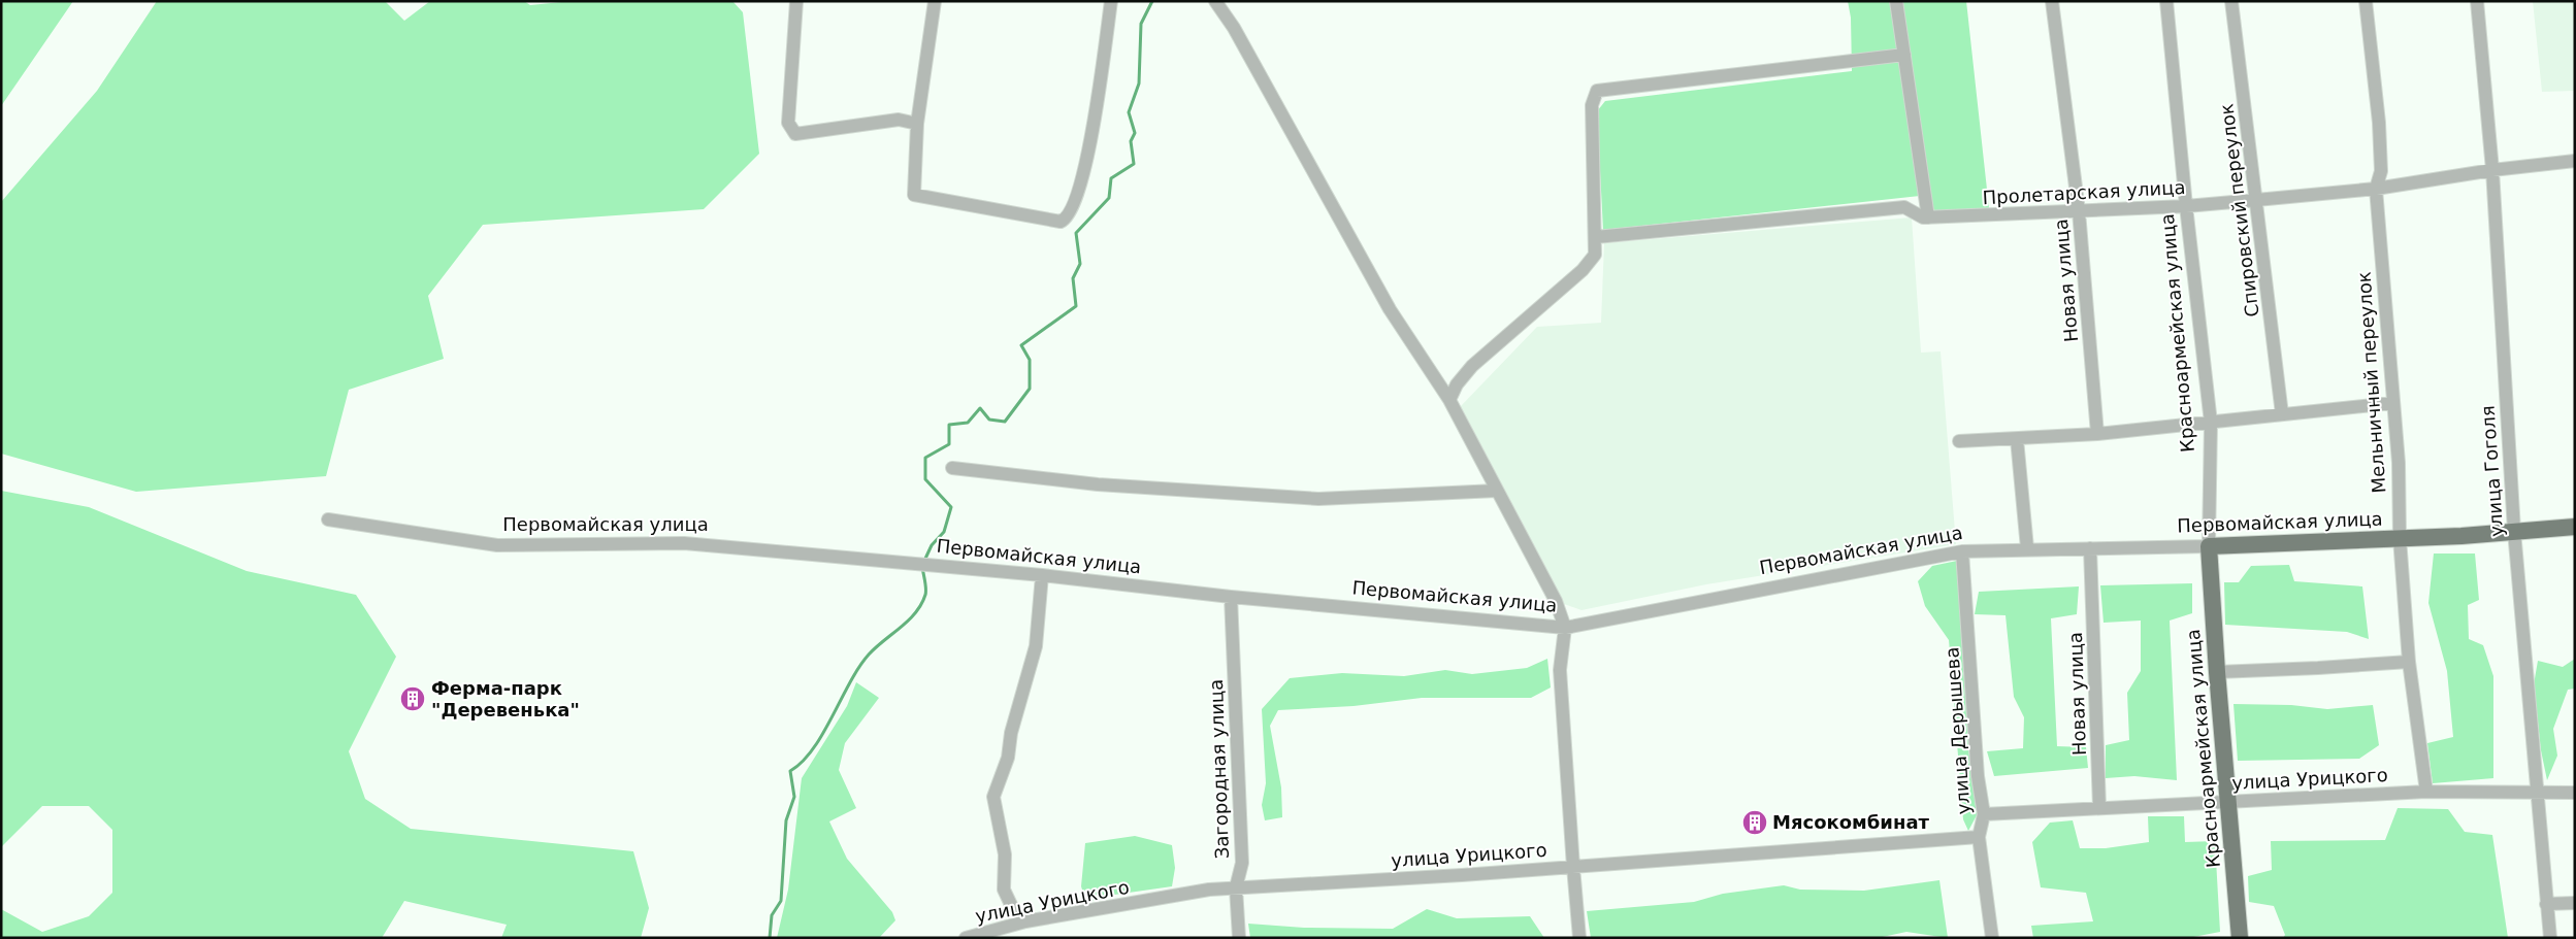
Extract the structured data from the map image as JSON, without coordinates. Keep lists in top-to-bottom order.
{
  "streets": {
    "main road": ["Красноармейская улица", "Первомайская улица"],
    "street": [
      "Пролетарская улица",
      "Спировский переулок",
      "Новая улица",
      "Мельничный переулок",
      "улица Гоголя",
      "улица Дерышева",
      "Загородная улица",
      "улица Урицкого"
    ]
  },
  "crossings": [
    ["Пролетарская улица", "Спировский переулок"],
    ["Пролетарская улица", "Новая улица"],
    ["Пролетарская улица", "Красноармейская улица"],
    ["Пролетарская улица", "Мельничный переулок"],
    ["Пролетарская улица", "улица Гоголя"],
    ["Новая улица", "Первомайская улица"],
    ["Новая улица", "улица Урицкого"],
    ["Красноармейская улица", "Первомайская улица"],
    ["Красноармейская улица", "улица Урицкого"],
    ["Мельничный переулок", "Первомайская улица"],
    ["Мельничный переулок", "улица Урицкого"],
    ["улица Гоголя", "Первомайская улица"],
    ["улица Гоголя", "улица Урицкого"],
    ["Первомайская улица", "улица Дерышева"],
    ["Первомайская улица", "Загородная улица"],
    ["улица Дерышева", "улица Урицкого"],
    ["Загородная улица", "улица Урицкого"]
  ],
  "places": {
    "building": ["Ферма-парк \"Деревенька\"", "Мясокомбинат"]
  }
}
